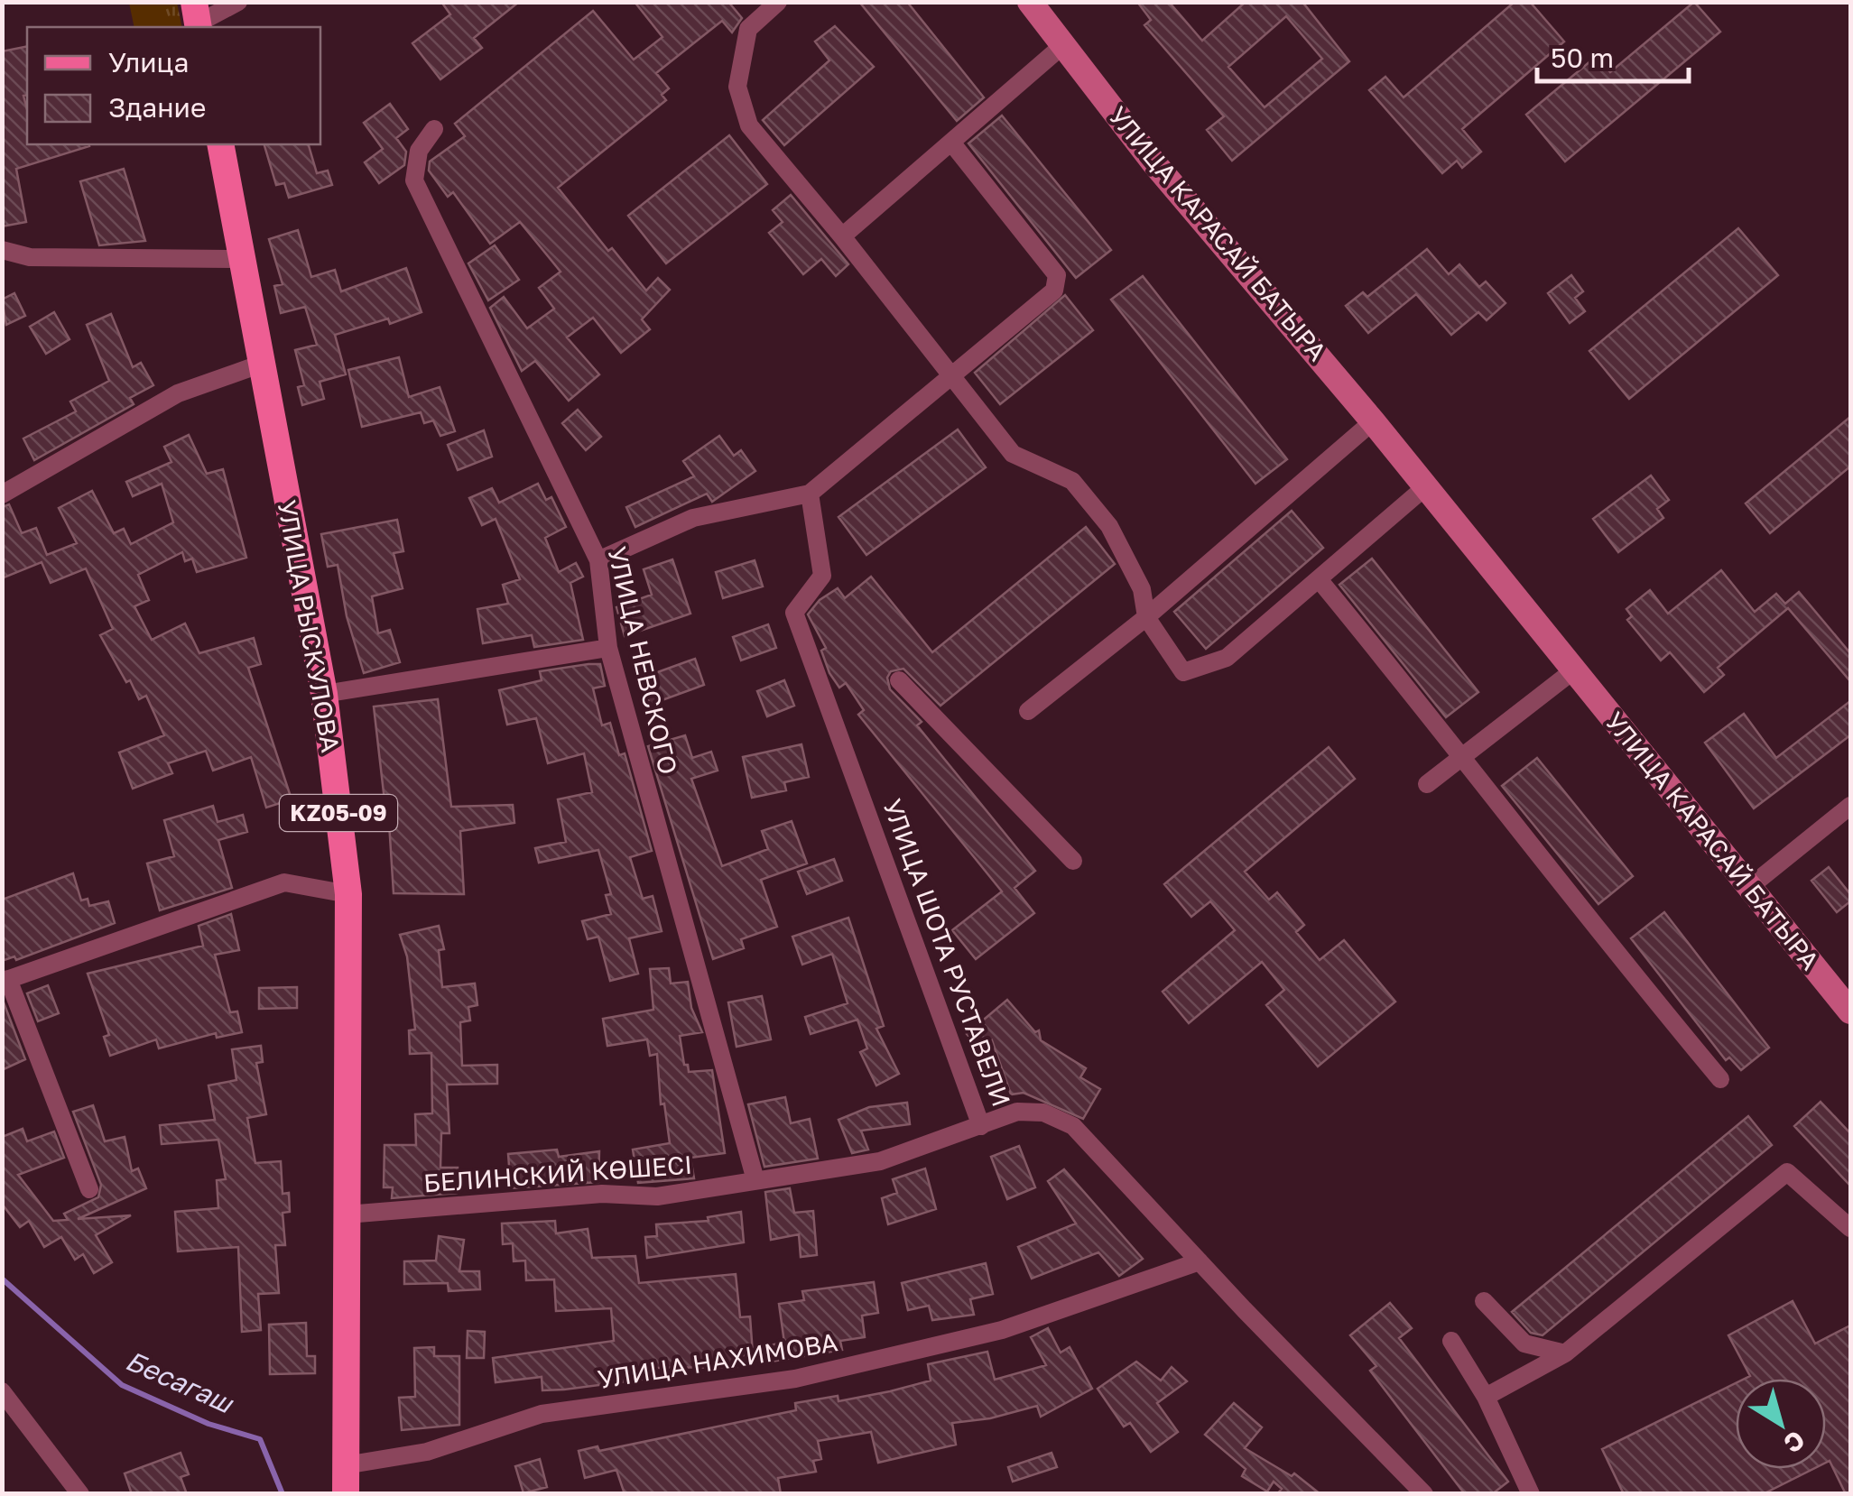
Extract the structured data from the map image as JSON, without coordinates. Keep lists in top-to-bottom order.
{
  "streets": {
    "main road": ["УЛИЦА КАРАСАЙ БАТЫРА", "УЛИЦА РЫСКУЛОВА", "KZ05-09"],
    "street": [
      "УЛИЦА НЕВСКОГО",
      "УЛИЦА ШОТА РУСТАВЕЛИ",
      "БЕЛИНСКИЙ КӨШЕСI",
      "УЛИЦА НАХИМОВА"
    ]
  },
  "crossings": [
    ["УЛИЦА РЫСКУЛОВА", "БЕЛИНСКИЙ КӨШЕСI"],
    ["УЛИЦА РЫСКУЛОВА", "УЛИЦА НАХИМОВА"],
    ["УЛИЦА НЕВСКОГО", "БЕЛИНСКИЙ КӨШЕСI"],
    ["УЛИЦА ШОТА РУСТАВЕЛИ", "БЕЛИНСКИЙ КӨШЕСI"],
    ["УЛИЦА ШОТА РУСТАВЕЛИ", "УЛИЦА НАХИМОВА"]
  ],
  "water": ["Бесагаш"],
  "legend": ["Улица", "Здание"],
  "scale_bar": "50 m",
  "north": "bottom right"
}
